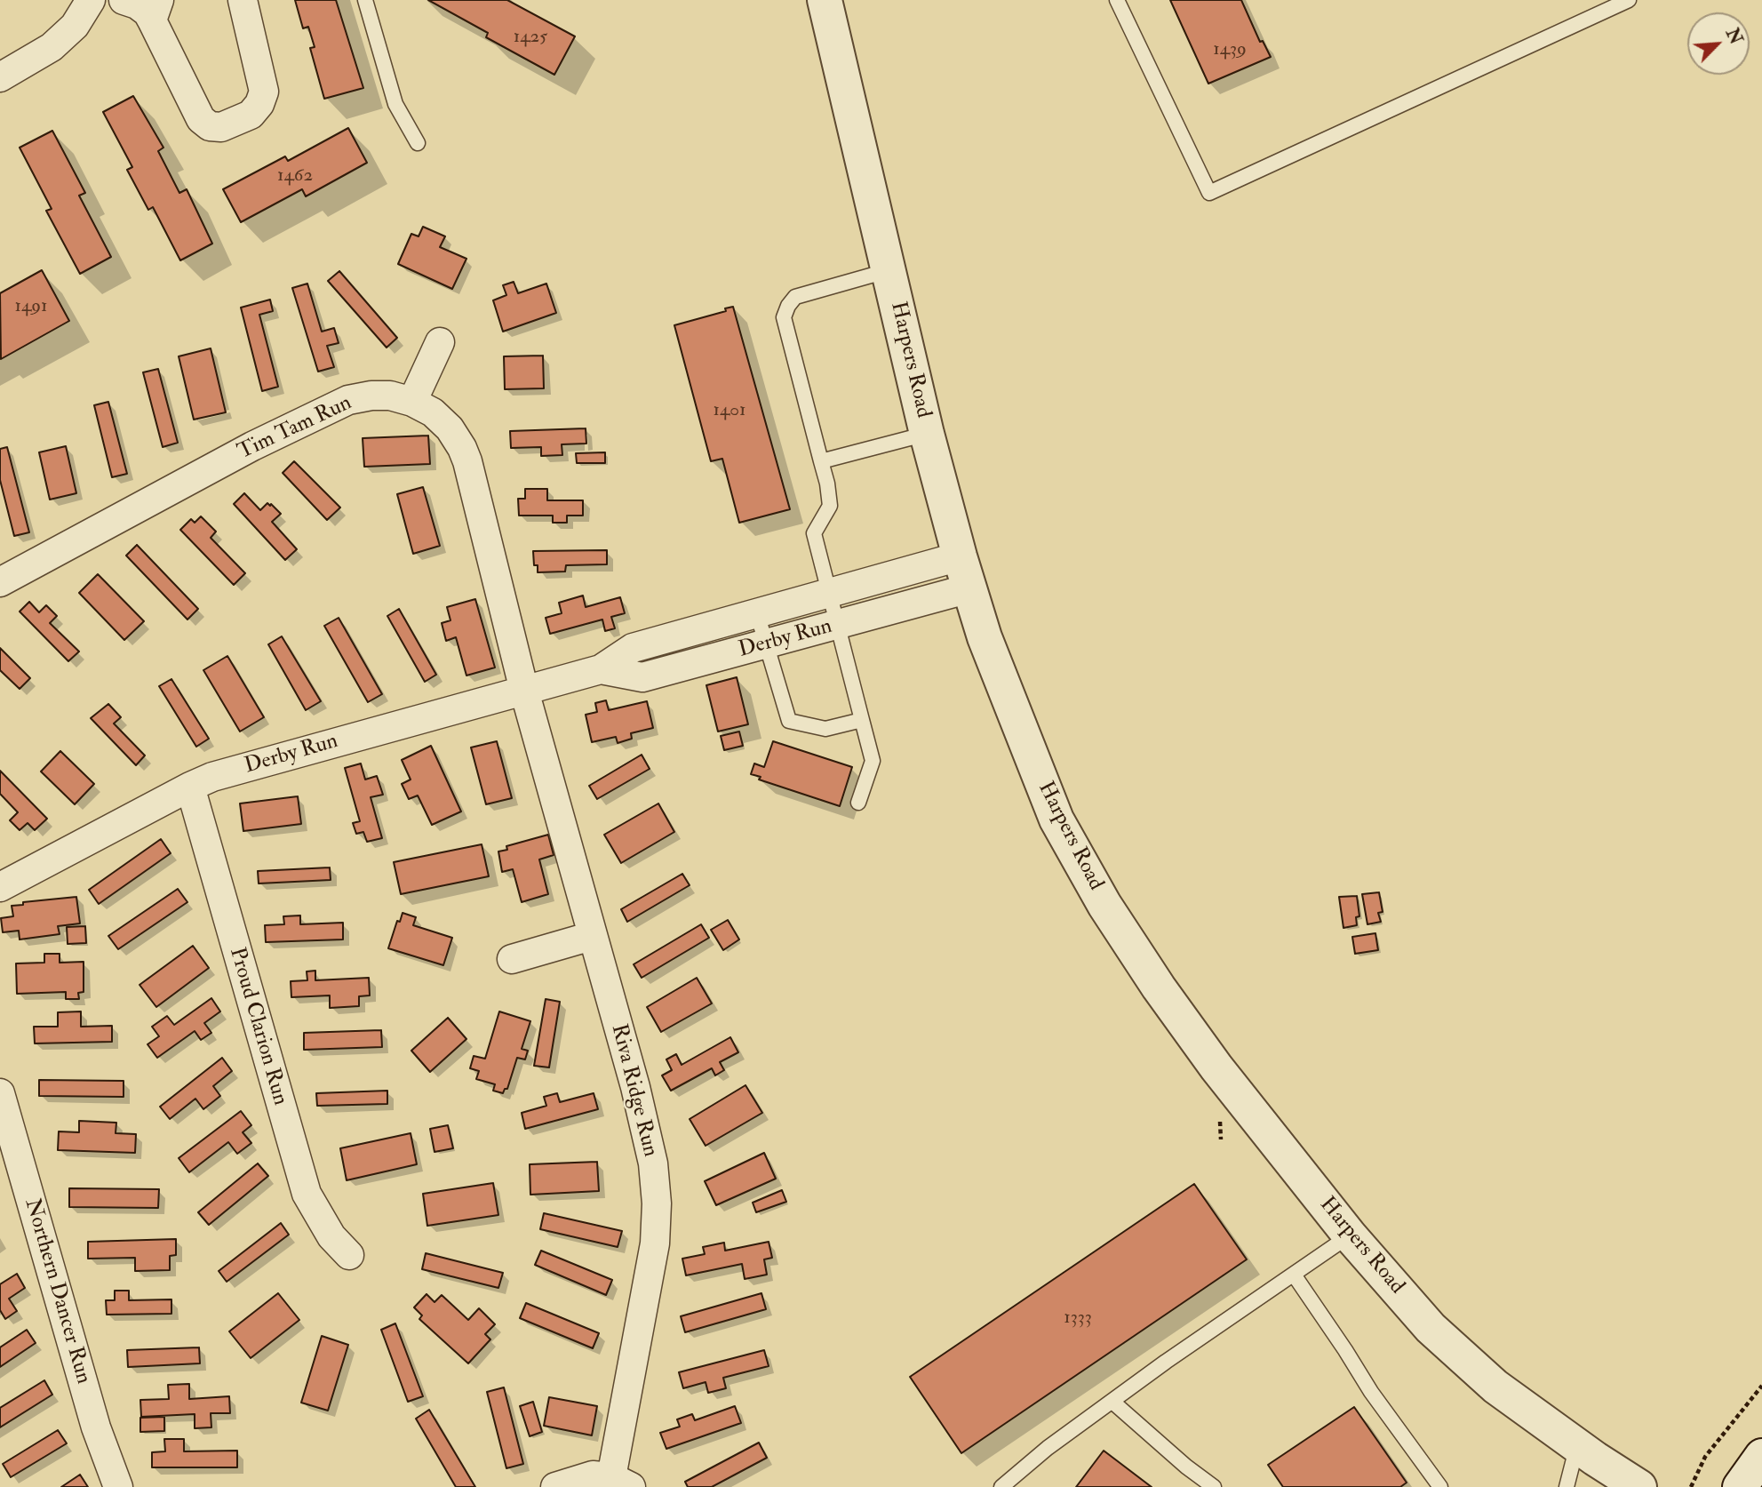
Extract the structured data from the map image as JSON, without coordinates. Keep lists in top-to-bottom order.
{
  "streets": {
    "street": [
      "Harpers Road",
      "Tim Tam Run",
      "Derby Run",
      "Proud Clarion Run",
      "Riva Ridge Run",
      "Northern Dancer Run"
    ]
  },
  "crossings": [
    ["Harpers Road", "Derby Run"],
    ["Tim Tam Run", "Derby Run"],
    ["Tim Tam Run", "Riva Ridge Run"],
    ["Derby Run", "Proud Clarion Run"],
    ["Derby Run", "Riva Ridge Run"]
  ],
  "house_numbers": [
    "1425",
    "1439",
    "1462",
    "1491",
    "1401",
    "1333"
  ],
  "north": "top right"
}
